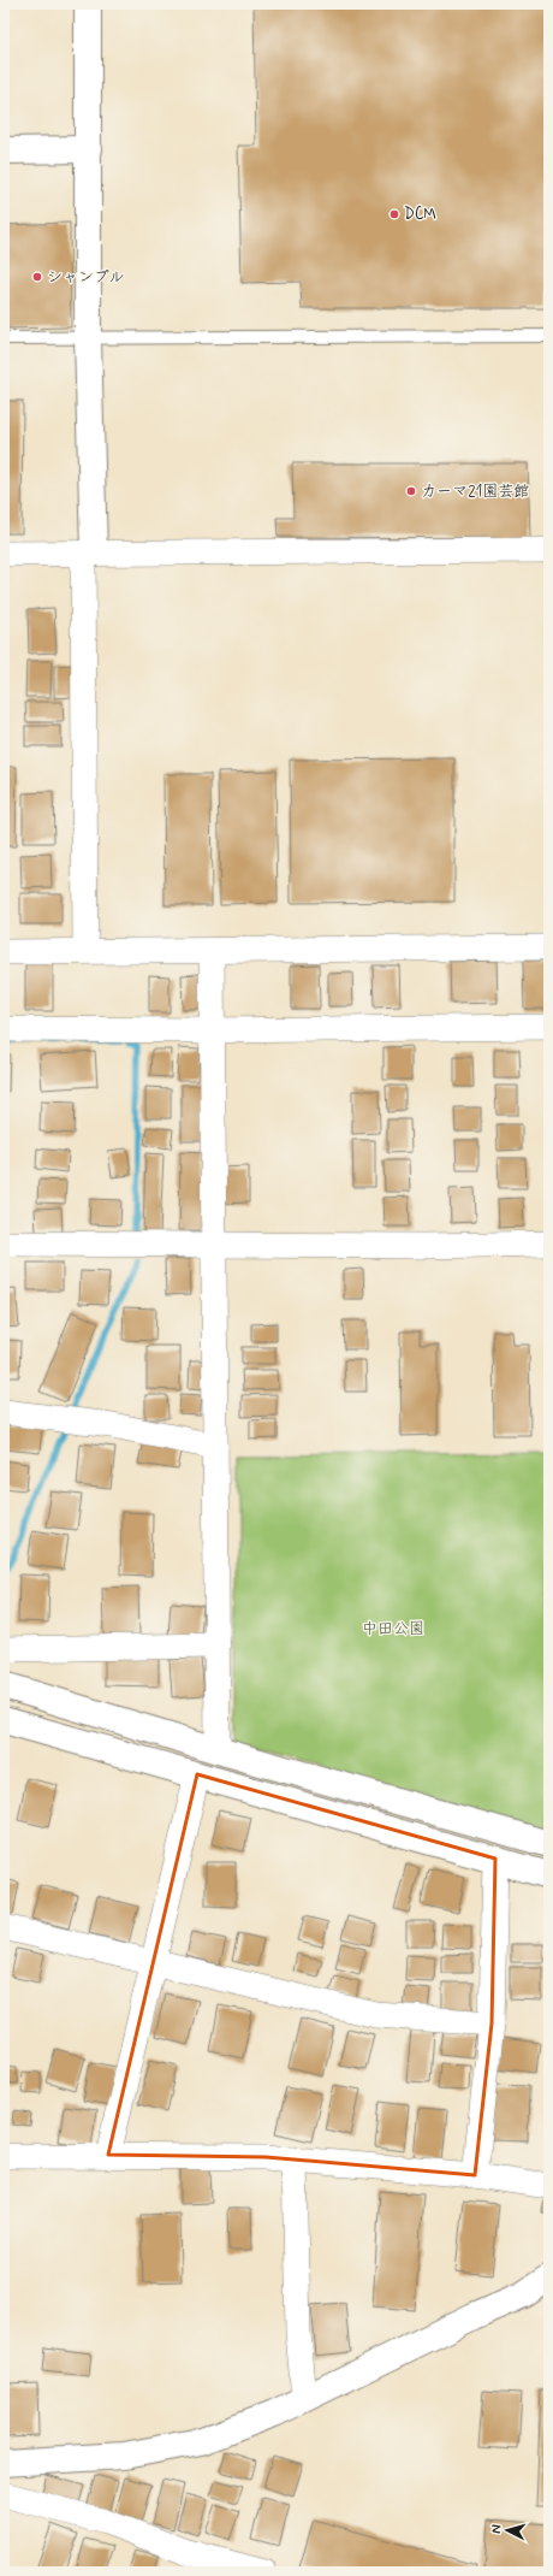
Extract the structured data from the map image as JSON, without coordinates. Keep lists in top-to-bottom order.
{
  "parks": ["中田公園"],
  "places": ["DCM", "シャンブル", "カーマ21園芸館"],
  "north": "left"
}
